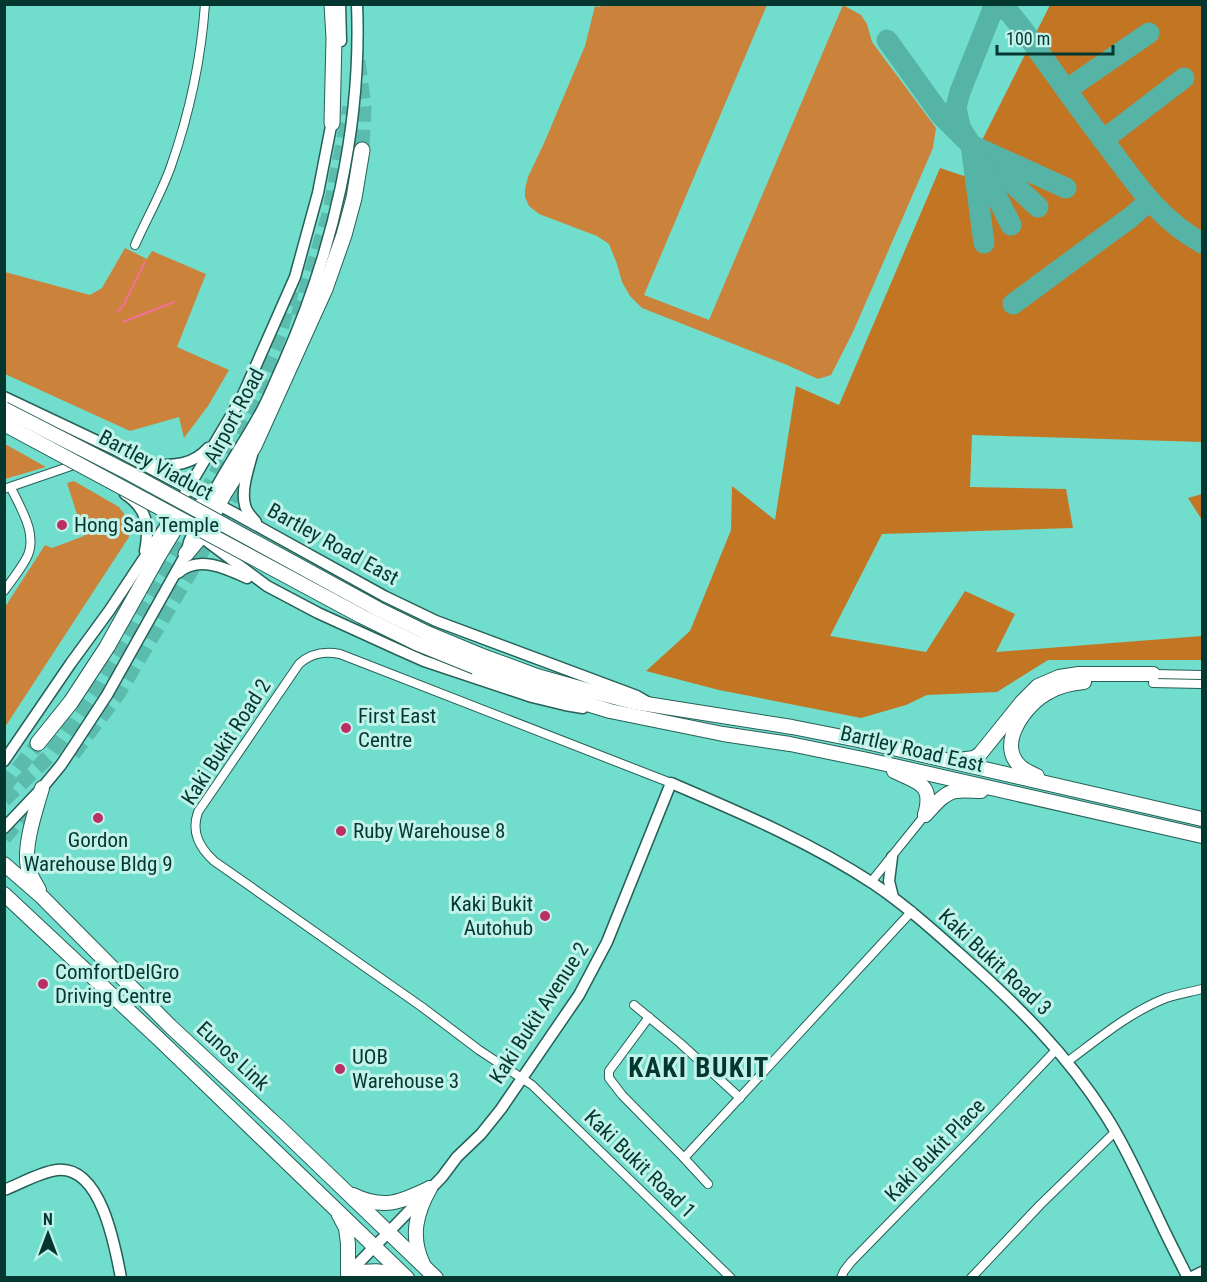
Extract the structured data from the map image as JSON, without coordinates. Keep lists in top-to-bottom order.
{
  "streets": {
    "highway": ["Bartley Viaduct", "Bartley Road East", "Eunos Link"],
    "main road": ["Airport Road", "Kaki Bukit Road 3", "Kaki Bukit Avenue 2"],
    "street": ["Kaki Bukit Road 2", "Kaki Bukit Place", "Kaki Bukit Road 1"]
  },
  "crossings": [
    ["Airport Road", "Bartley Road East"],
    ["Bartley Viaduct", "Bartley Road East"],
    ["Kaki Bukit Road 2", "Kaki Bukit Road 3"],
    ["Kaki Bukit Road 2", "Kaki Bukit Avenue 2"],
    ["Kaki Bukit Road 2", "Kaki Bukit Road 1"],
    ["Kaki Bukit Road 3", "Kaki Bukit Avenue 2"],
    ["Kaki Bukit Road 3", "Kaki Bukit Place"],
    ["Kaki Bukit Avenue 2", "Eunos Link"],
    ["Kaki Bukit Avenue 2", "Kaki Bukit Road 1"]
  ],
  "districts": ["KAKI BUKIT"],
  "places": [
    "Hong San Temple",
    "First East Centre",
    "Gordon Warehouse Bldg 9",
    "Ruby Warehouse 8",
    "Kaki Bukit Autohub",
    "ComfortDelGro Driving Centre",
    "UOB Warehouse 3"
  ],
  "scale_bar": "100 m",
  "north": "top"
}
